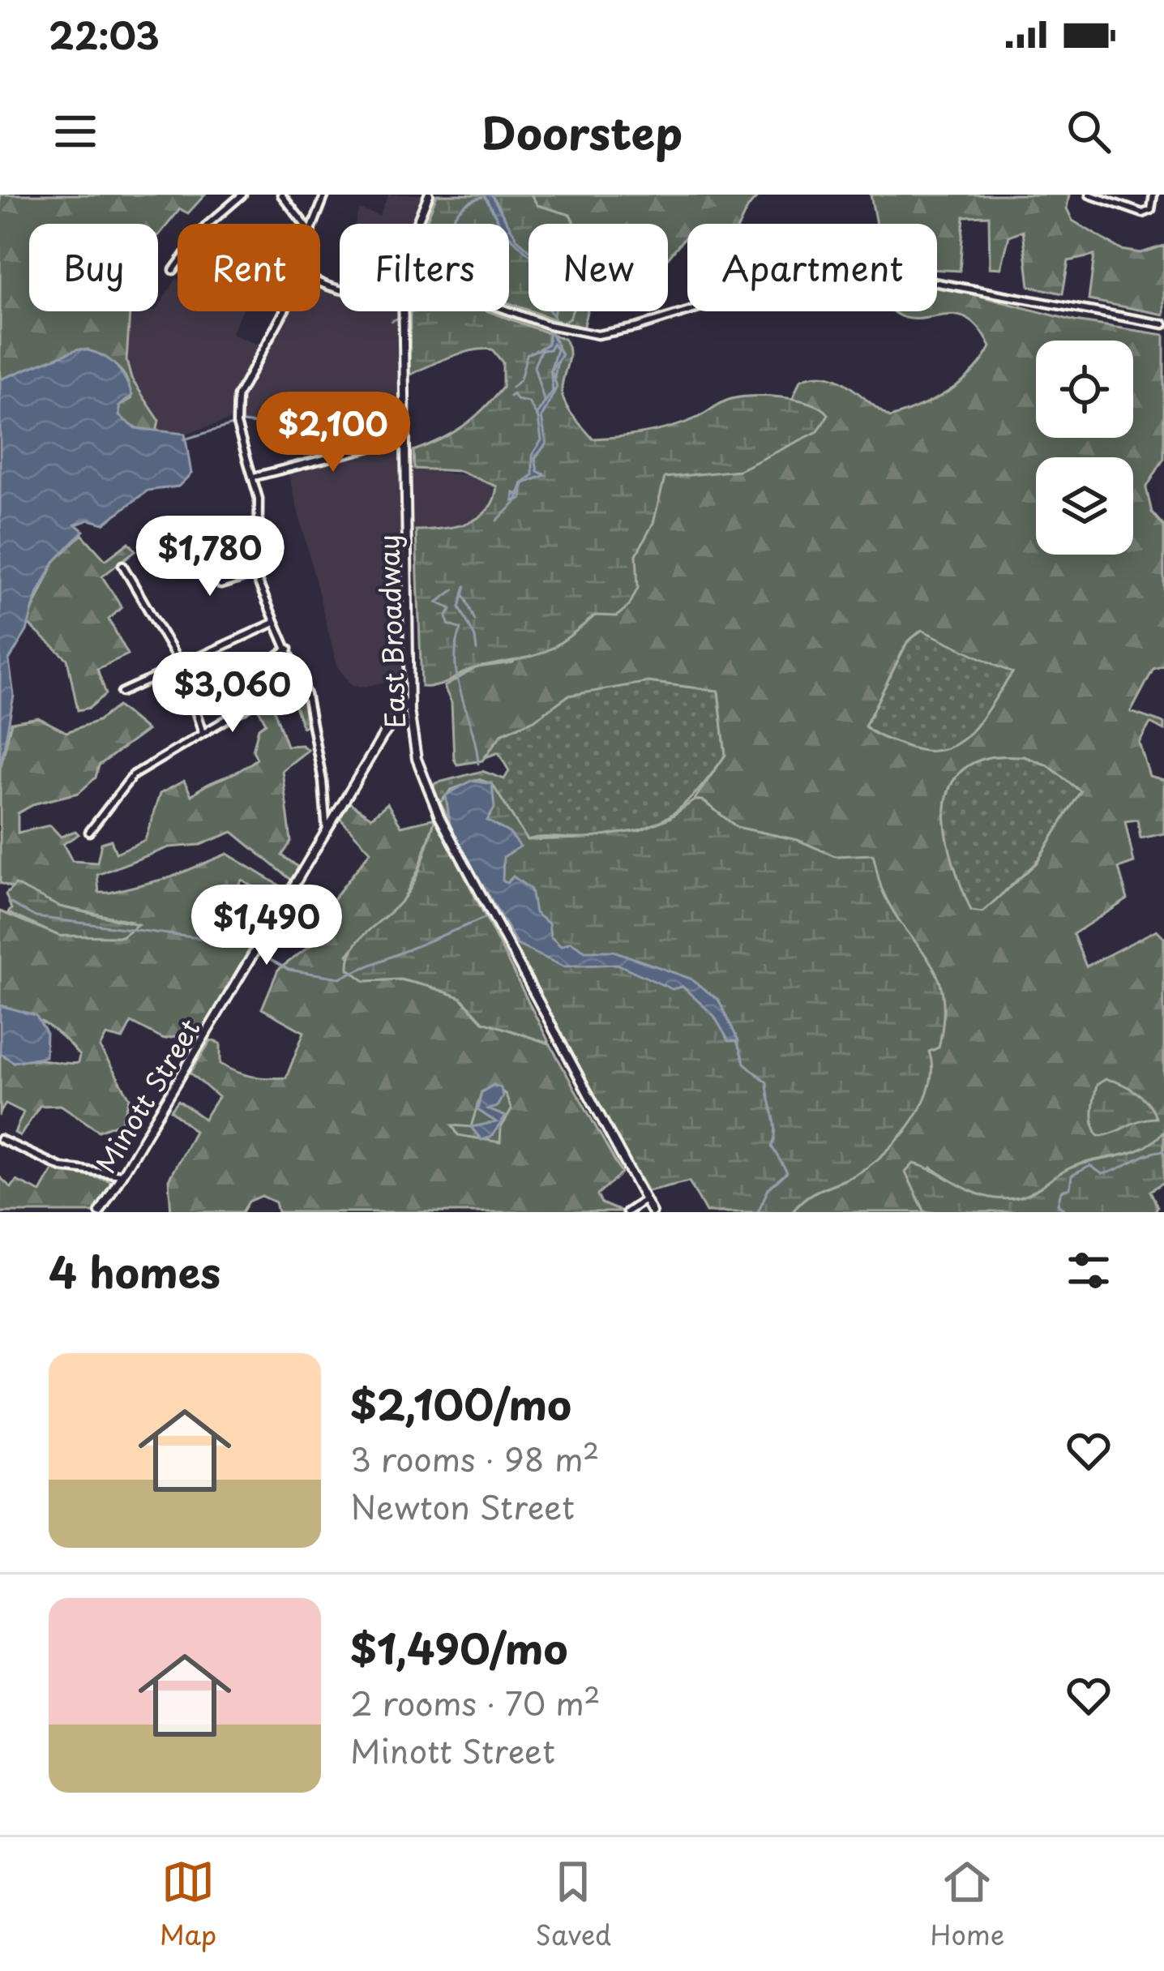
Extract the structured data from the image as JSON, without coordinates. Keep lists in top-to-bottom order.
{
  "streets": {
    "main road": ["East Broadway", "Minott Street"]
  },
  "crossings": [
    ["East Broadway", "Minott Street"]
  ],
  "page": {
    "status": "22:03",
    "header": "Doorstep",
    "chip": [
      "Buy",
      "Rent",
      "Filters",
      "New",
      "Apartment"
    ],
    "price": [
      "$2,100",
      "$1,780",
      "$3,060",
      "$1,490"
    ],
    "heading": "4 homes",
    "list": [
      {
        "name": "$2,100/mo",
        "note": "3 rooms · 98 m² · Newton Street"
      },
      {
        "name": "$1,490/mo",
        "note": "2 rooms · 70 m² · Minott Street"
      }
    ],
    "tabs": ["Map", "Saved", "Home"]
  }
}
